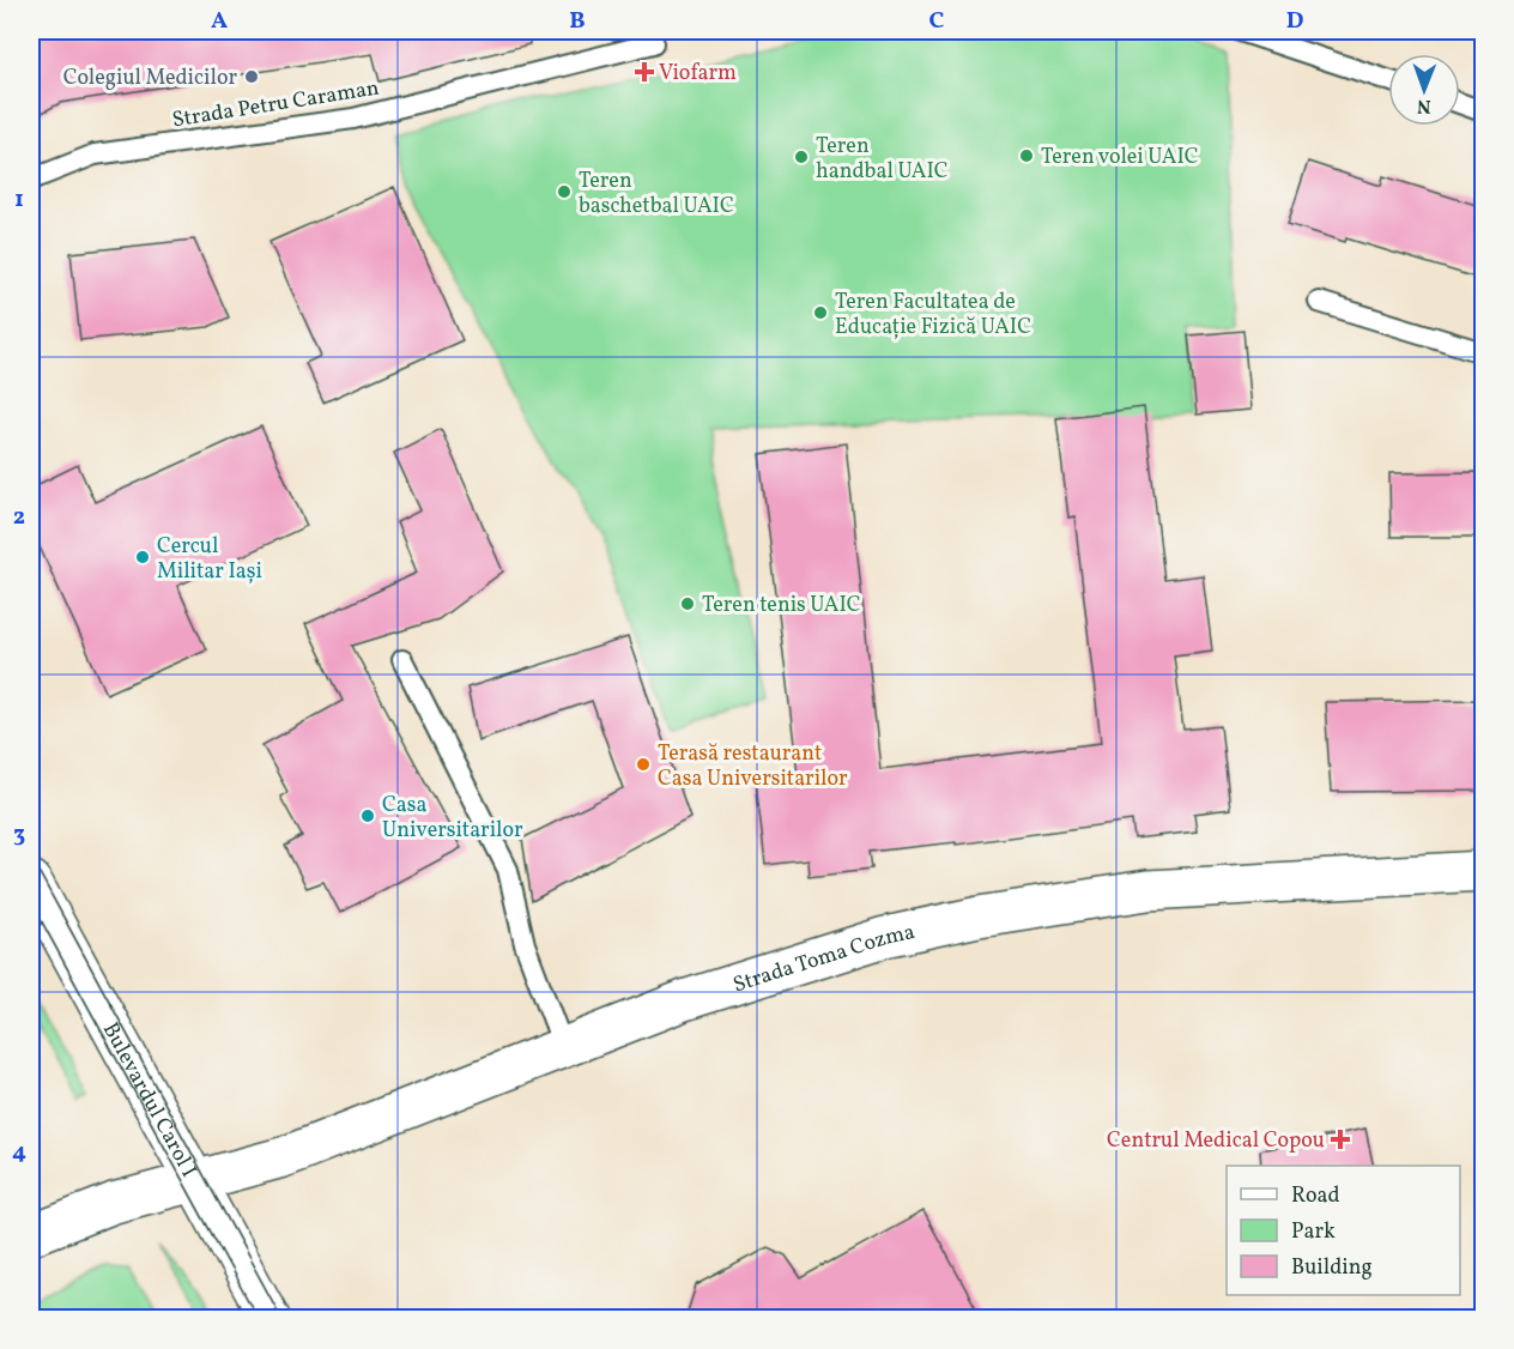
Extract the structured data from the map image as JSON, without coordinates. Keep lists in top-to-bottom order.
{
  "streets": {
    "street": ["Strada Toma Cozma", "Bulevardul Carol I"],
    "lane": ["Strada Petru Caraman"]
  },
  "crossings": [
    ["Strada Toma Cozma", "Bulevardul Carol I"]
  ],
  "places": {
    "health": ["Viofarm", "Centrul Medical Copou"],
    "other": [
      "Colegiul Medicilor",
      "Teren volei UAIC",
      "Teren handbal UAIC",
      "Teren baschetbal UAIC",
      "Teren Facultatea de Educație Fizică UAIC",
      "Cercul Militar Iași",
      "Teren tenis UAIC",
      "Terasă restaurant Casa Universitarilor",
      "Casa Universitarilor"
    ]
  },
  "legend": ["Road", "Park", "Building"],
  "north": "bottom",
  "grid": {
    "columns": [
      "A",
      "B",
      "C",
      "D"
    ],
    "rows": [
      "1",
      "2",
      "3",
      "4"
    ]
  }
}
